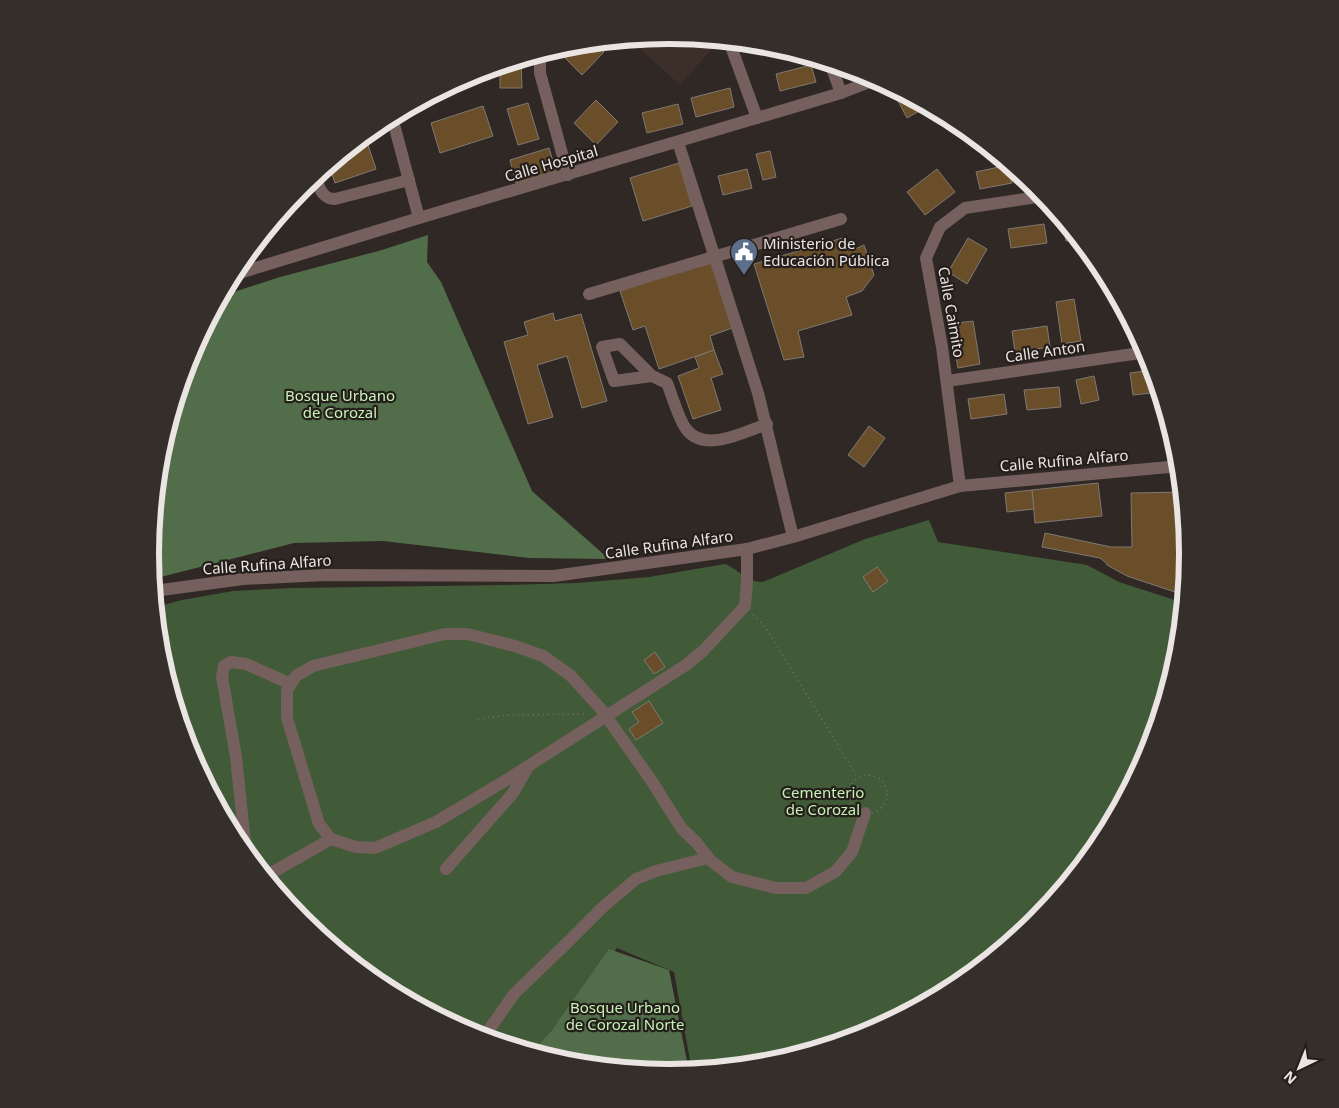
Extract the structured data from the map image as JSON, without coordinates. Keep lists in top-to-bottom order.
{
  "streets": {
    "street": [
      "Calle Hospital",
      "Calle Caimito",
      "Calle Anton",
      "Calle Rufina Alfaro"
    ]
  },
  "crossings": [
    ["Calle Caimito", "Calle Anton"],
    ["Calle Caimito", "Calle Rufina Alfaro"]
  ],
  "parks": ["Bosque Urbano de Corozal", "Cementerio de Corozal", "Bosque Urbano de Corozal Norte"],
  "places": {
    "public building": ["Ministerio de Educación Pública"]
  },
  "north": "bottom left"
}
